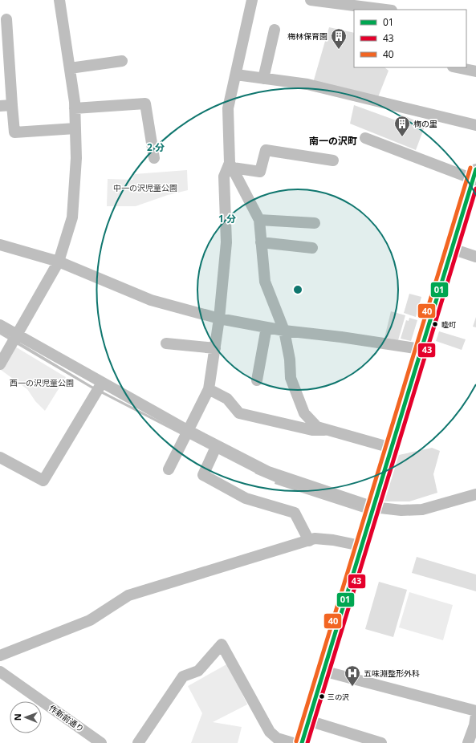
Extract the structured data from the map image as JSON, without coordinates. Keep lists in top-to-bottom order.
{
  "streets": {
    "street": ["作新前通り"]
  },
  "districts": ["南一の沢町"],
  "parks": ["中一の沢児童公園", "西一の沢児童公園"],
  "places": {
    "building": ["梅林保育園", "梅の里"],
    "other": ["睦町", "三の沢"],
    "hospital": ["五味淵整形外科"]
  },
  "lines": ["transit line 40", "transit line 01", "transit line 43"],
  "legend": ["01", "43", "40"],
  "north": "left",
  "rings": ["2 分", "1 分"]
}
